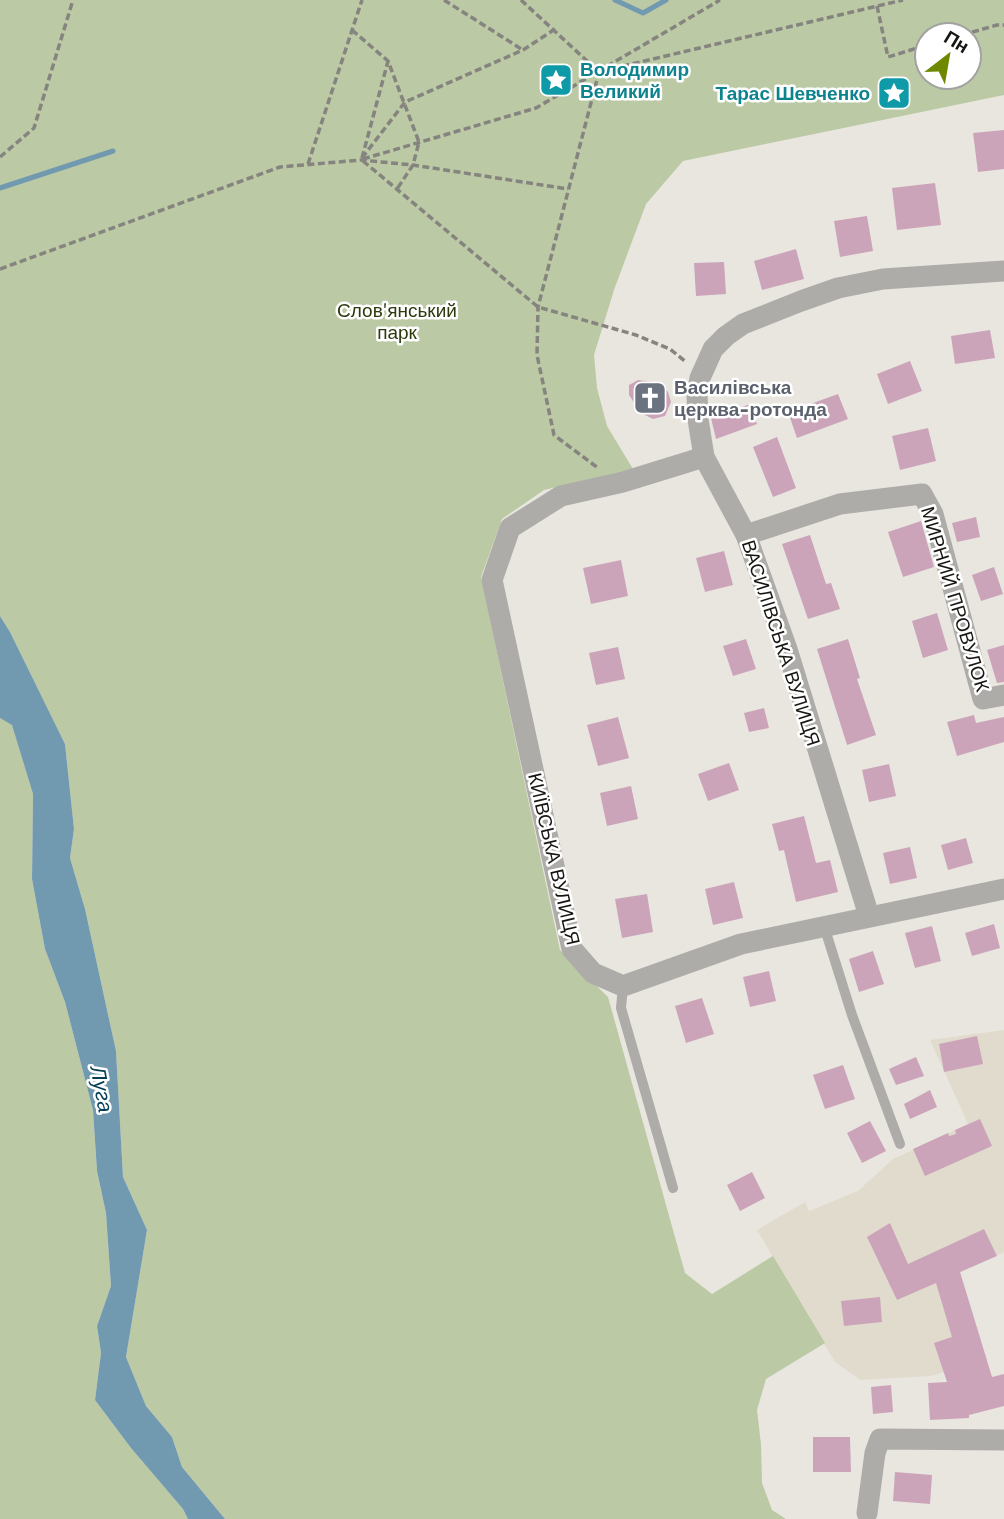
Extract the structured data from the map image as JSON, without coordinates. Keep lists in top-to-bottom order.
{
  "streets": {
    "street": ["МИРНИЙ ПРОВУЛОК", "ВАСИЛІВСЬКА ВУЛИЦЯ", "КИЇВСЬКА ВУЛИЦЯ"]
  },
  "crossings": [
    ["МИРНИЙ ПРОВУЛОК", "ВАСИЛІВСЬКА ВУЛИЦЯ"],
    ["ВАСИЛІВСЬКА ВУЛИЦЯ", "КИЇВСЬКА ВУЛИЦЯ"]
  ],
  "water": ["Луга"],
  "parks": ["Слов'янський парк"],
  "places": {
    "place": ["Володимир Великий", "Тарас Шевченко"],
    "church": ["Василівська церква-ротонда"]
  },
  "north": "top right"
}
